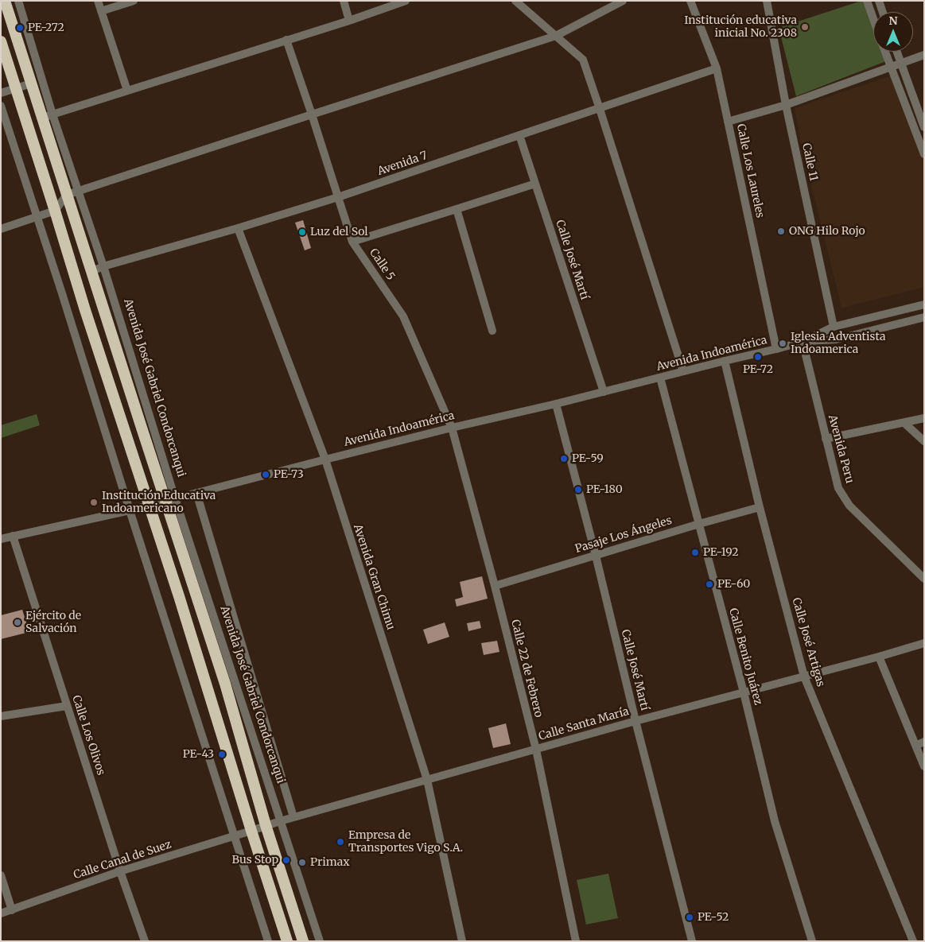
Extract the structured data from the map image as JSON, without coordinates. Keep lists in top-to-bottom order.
{
  "streets": {
    "highway": ["Avenida José Gabriel Condorcanqui"],
    "street": [
      "Calle 11",
      "Avenida 7",
      "Calle Los Laureles",
      "Calle José Martí",
      "Calle 5",
      "Avenida Indoamérica",
      "Avenida Peru",
      "Pasaje Los Ángeles",
      "Avenida Gran Chimu",
      "Calle José Artigas",
      "Calle Benito Juárez",
      "Calle 22 de Febrero",
      "Calle Santa María",
      "Calle Los Olivos",
      "Calle Canal de Suez"
    ]
  },
  "crossings": [
    ["Calle 11", "Avenida Indoamérica"],
    ["Avenida 7", "Calle Los Laureles"],
    ["Avenida 7", "Calle José Martí"],
    ["Avenida 7", "Calle 5"],
    ["Avenida 7", "Avenida José Gabriel Condorcanqui"],
    ["Avenida 7", "Avenida Gran Chimu"],
    ["Calle Los Laureles", "Avenida Indoamérica"],
    ["Calle José Martí", "Avenida Indoamérica"],
    ["Calle José Martí", "Pasaje Los Ángeles"],
    ["Calle José Martí", "Calle Santa María"],
    ["Calle 5", "Avenida Indoamérica"],
    ["Calle 5", "Calle 22 de Febrero"],
    ["Avenida Indoamérica", "Avenida José Gabriel Condorcanqui"],
    ["Avenida Indoamérica", "Avenida Peru"],
    ["Avenida Indoamérica", "Avenida Gran Chimu"],
    ["Avenida Indoamérica", "Calle José Artigas"],
    ["Avenida Indoamérica", "Calle Benito Juárez"],
    ["Avenida Indoamérica", "Calle 22 de Febrero"],
    ["Avenida Indoamérica", "Calle Los Olivos"],
    ["Avenida José Gabriel Condorcanqui", "Calle Santa María"],
    ["Pasaje Los Ángeles", "Calle José Artigas"],
    ["Pasaje Los Ángeles", "Calle Benito Juárez"],
    ["Pasaje Los Ángeles", "Calle 22 de Febrero"],
    ["Avenida Gran Chimu", "Calle Santa María"],
    ["Calle José Artigas", "Calle Santa María"],
    ["Calle Benito Juárez", "Calle Santa María"],
    ["Calle 22 de Febrero", "Calle Santa María"],
    ["Calle Santa María", "Calle Canal de Suez"],
    ["Calle Los Olivos", "Calle Canal de Suez"]
  ],
  "places": [
    "Institución educativa inicial No. 2308",
    "PE-272",
    "ONG Hilo Rojo",
    "Luz del Sol",
    "Iglesia Adventista Indoamerica",
    "PE-72",
    "PE-59",
    "PE-73",
    "PE-180",
    "Institución Educativa Indoamericano",
    "PE-192",
    "PE-60",
    "Ejército de Salvación",
    "PE-43",
    "Empresa de Transportes Vigo S.A.",
    "Bus Stop",
    "Primax",
    "PE-52"
  ],
  "north": "top"
}
